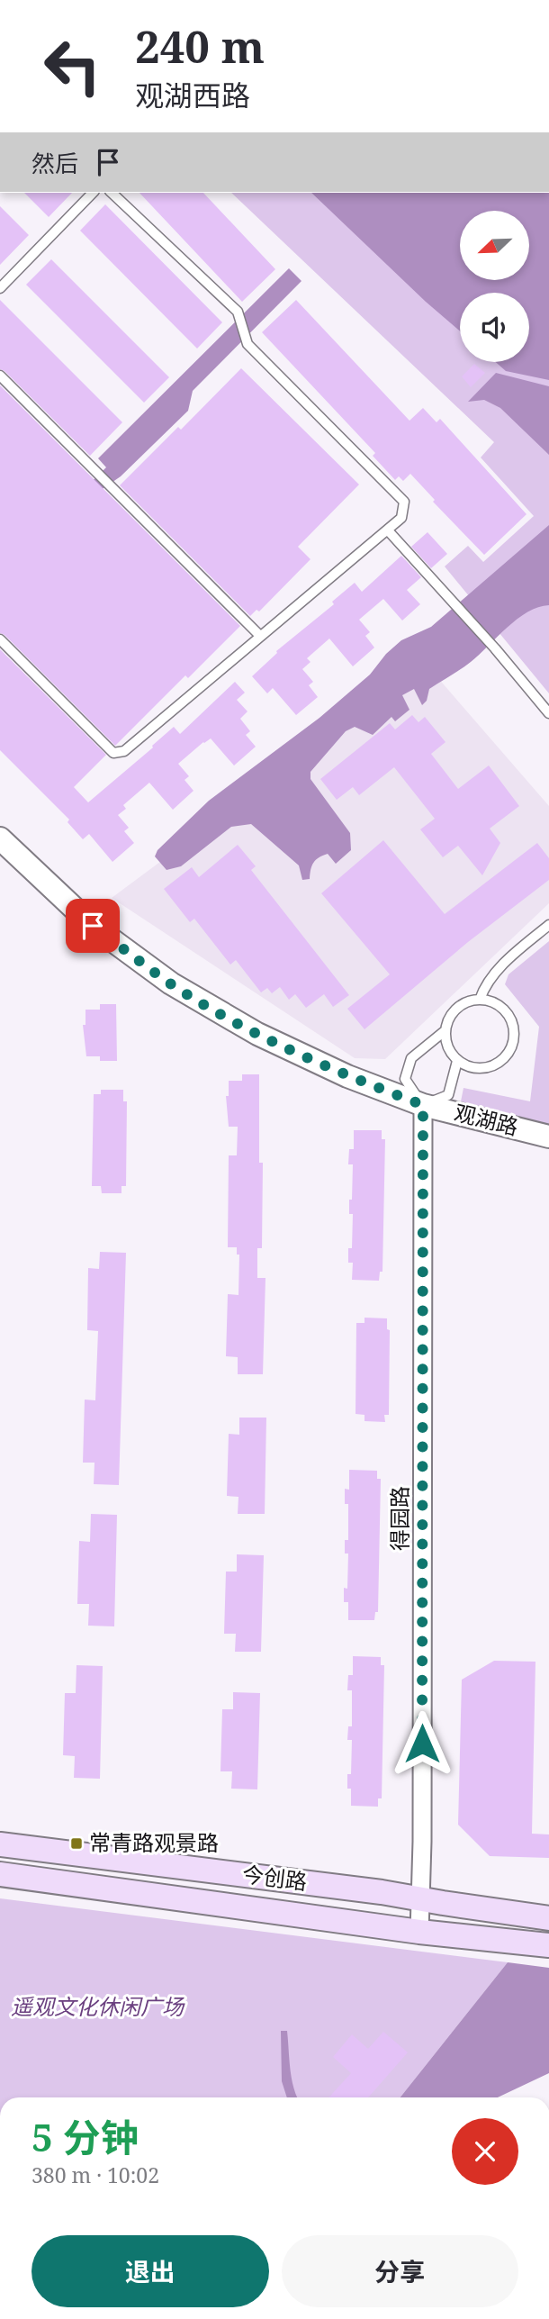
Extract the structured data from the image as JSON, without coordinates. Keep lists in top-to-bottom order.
{
  "streets": {
    "main road": ["今创路"],
    "street": ["观湖路", "得园路"]
  },
  "crossings": [
    ["观湖路", "得园路"],
    ["得园路", "今创路"]
  ],
  "parks": ["遥观文化休闲广场"],
  "places": {
    "transit": ["常青路观景路"]
  },
  "north": "bottom left",
  "page": {
    "turn": ["240 m", "观湖西路"],
    "then": "然后",
    "heading": ["5 分钟", "380 m · 10:02"],
    "buttons": ["退出", "分享"]
  }
}
